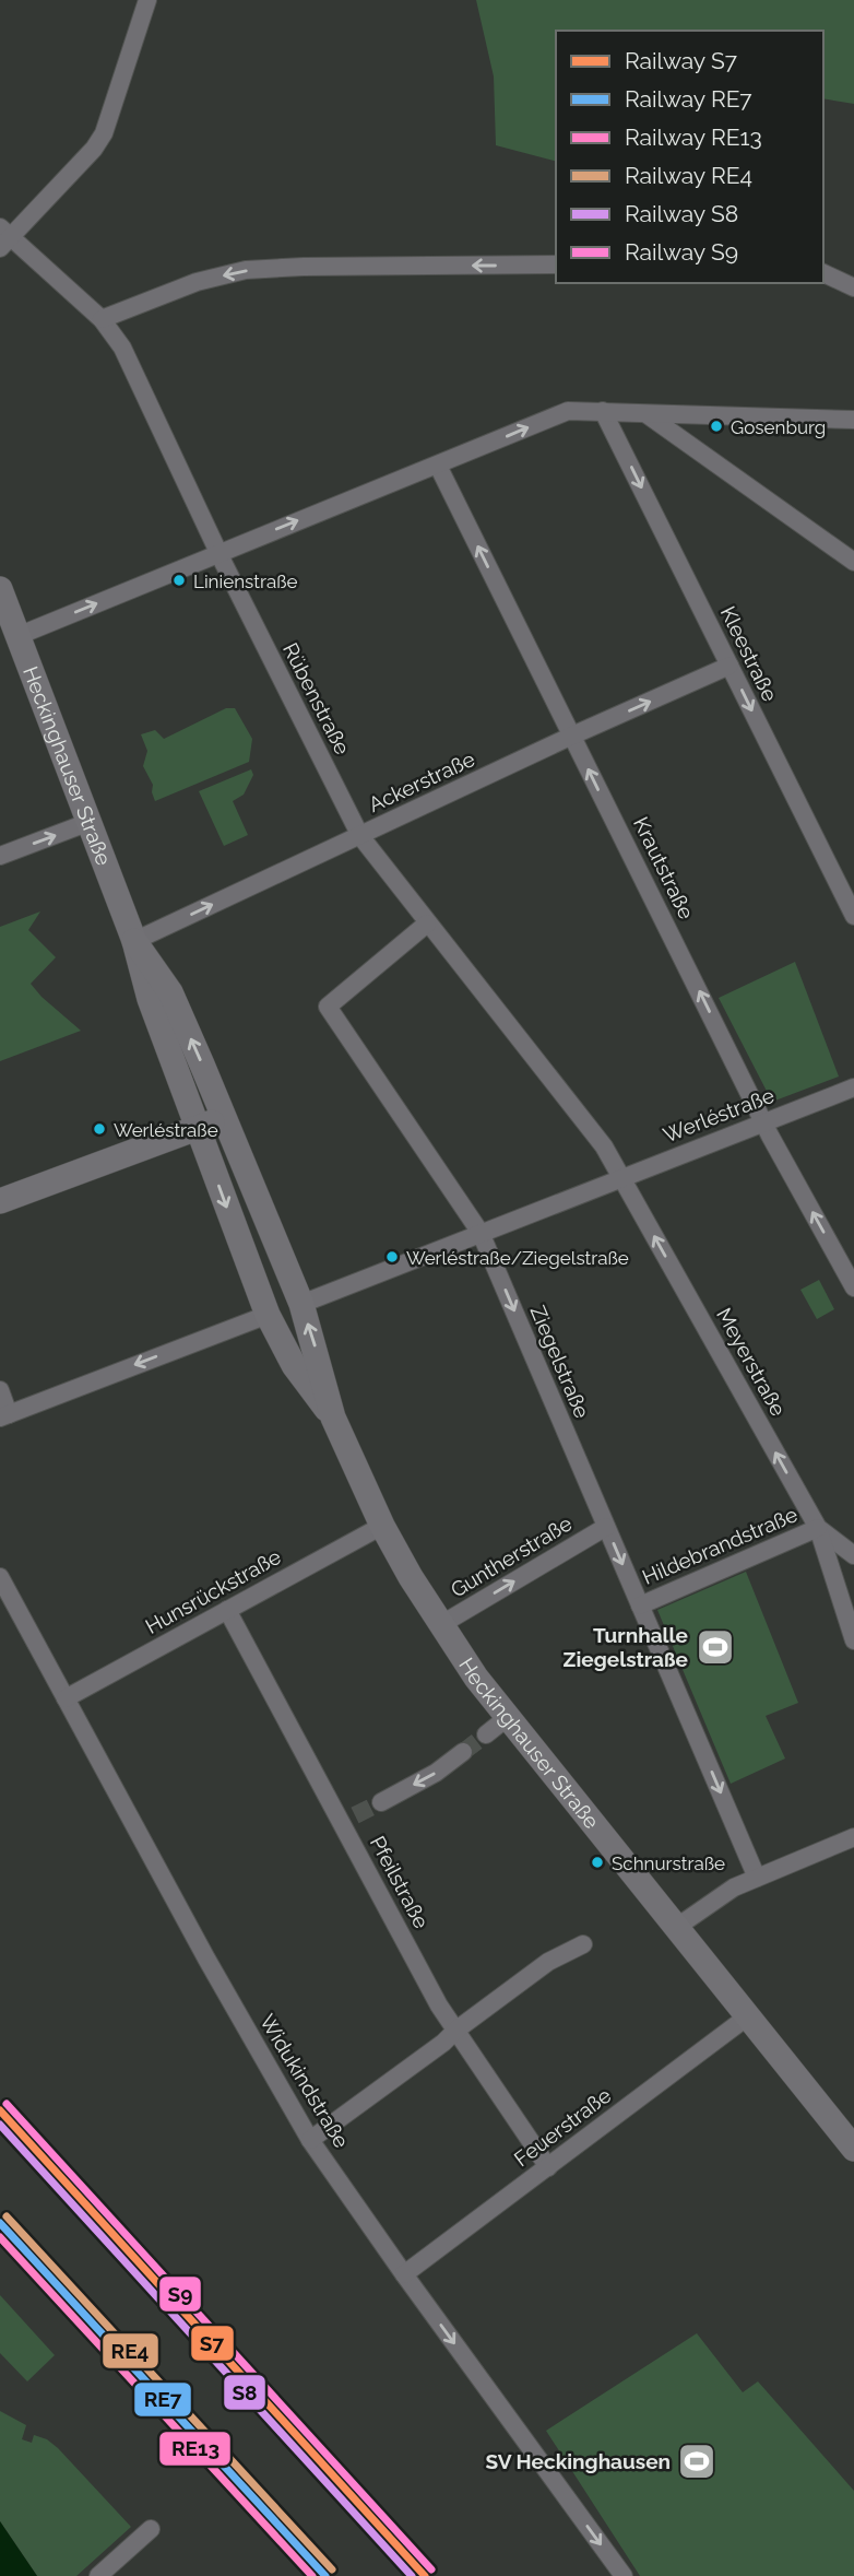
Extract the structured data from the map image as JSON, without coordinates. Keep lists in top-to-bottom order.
{
  "streets": {
    "main road": ["Heckinghauser Straße"],
    "street": [
      "Kleestraße",
      "Rübenstraße",
      "Ackerstraße",
      "Krautstraße",
      "Werléstraße",
      "Ziegelstraße",
      "Meyerstraße",
      "Hildebrandstraße",
      "Guntherstraße",
      "Hunsrückstraße",
      "Pfeilstraße",
      "Widukindstraße",
      "Feuerstraße"
    ]
  },
  "crossings": [
    ["Kleestraße", "Ackerstraße"],
    ["Rübenstraße", "Ackerstraße"],
    ["Rübenstraße", "Werléstraße"],
    ["Rübenstraße", "Ziegelstraße"],
    ["Rübenstraße", "Meyerstraße"],
    ["Heckinghauser Straße", "Ackerstraße"],
    ["Heckinghauser Straße", "Werléstraße"],
    ["Heckinghauser Straße", "Guntherstraße"],
    ["Heckinghauser Straße", "Hunsrückstraße"],
    ["Heckinghauser Straße", "Feuerstraße"],
    ["Ackerstraße", "Krautstraße"],
    ["Krautstraße", "Werléstraße"],
    ["Werléstraße", "Ziegelstraße"],
    ["Werléstraße", "Meyerstraße"],
    ["Ziegelstraße", "Hildebrandstraße"],
    ["Ziegelstraße", "Guntherstraße"],
    ["Meyerstraße", "Hildebrandstraße"],
    ["Hunsrückstraße", "Pfeilstraße"],
    ["Hunsrückstraße", "Widukindstraße"],
    ["Pfeilstraße", "Feuerstraße"],
    ["Widukindstraße", "Feuerstraße"]
  ],
  "one_way": [
    "Kleestraße",
    "Ackerstraße",
    "Krautstraße",
    "Ziegelstraße",
    "Meyerstraße",
    "Guntherstraße"
  ],
  "places": {
    "other": [
      "Gosenburg",
      "Linienstraße",
      "Werléstraße",
      "Werléstraße/Ziegelstraße",
      "Schnurstraße"
    ],
    "sports": ["Turnhalle Ziegelstraße", "SV Heckinghausen"]
  },
  "lines": [
    "rail line S9",
    "rail line S7",
    "rail line S8",
    "rail line RE4",
    "rail line RE7",
    "rail line RE13"
  ],
  "legend": [
    "Railway S7",
    "Railway RE7",
    "Railway RE13",
    "Railway RE4",
    "Railway S8",
    "Railway S9"
  ]
}
